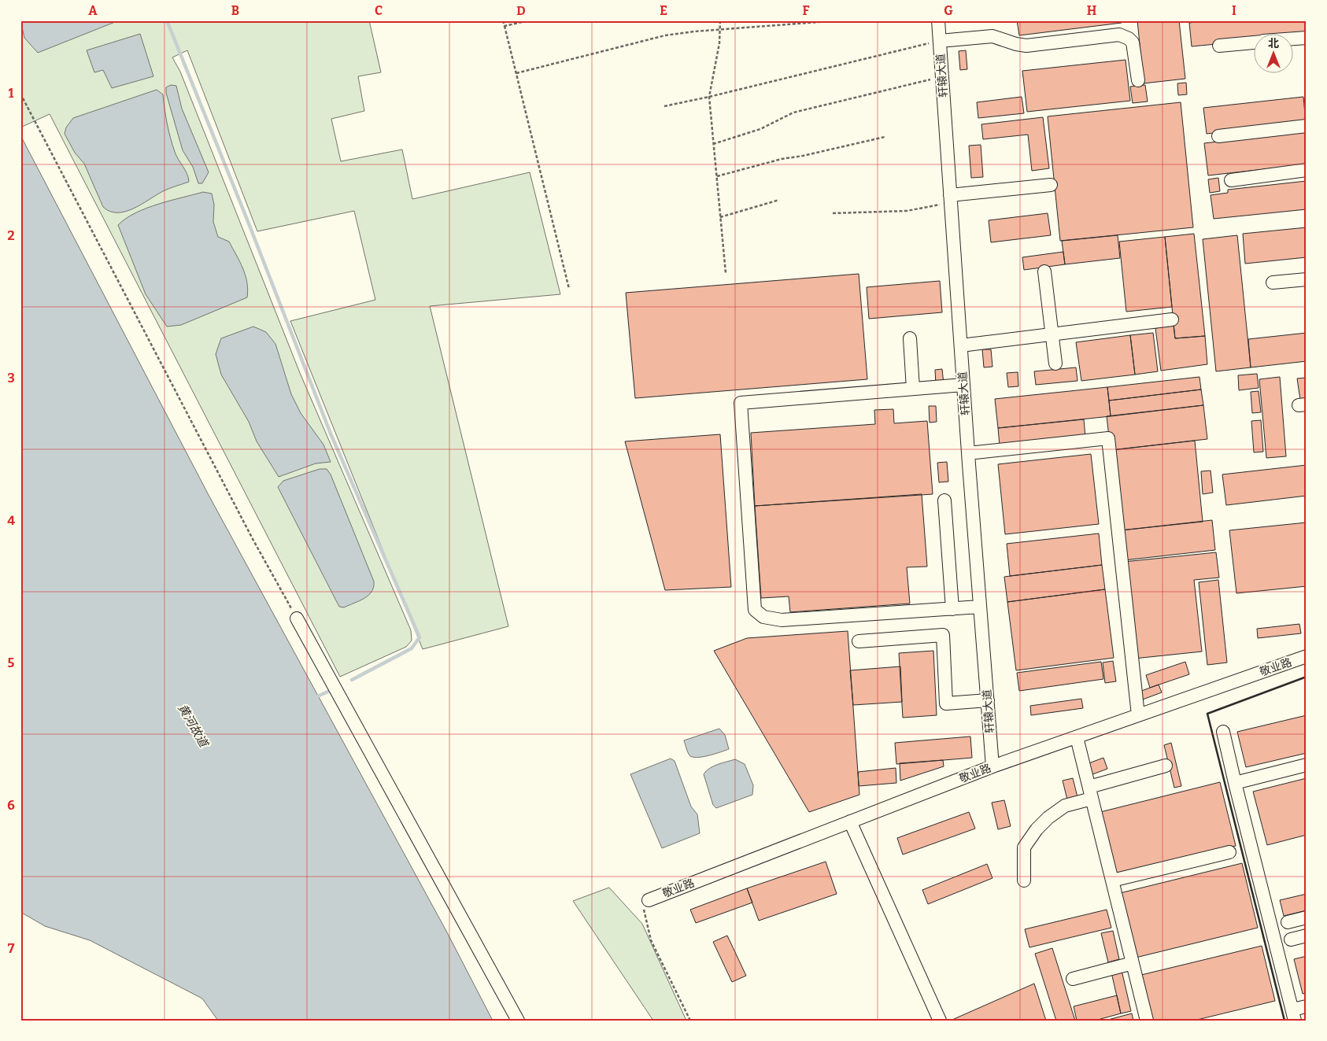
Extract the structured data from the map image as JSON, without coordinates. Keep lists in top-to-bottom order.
{
  "streets": {
    "street": ["轩辕大道", "敬业路"]
  },
  "crossings": [
    ["轩辕大道", "敬业路"]
  ],
  "water": ["黄河故道"],
  "north": "top",
  "grid": {
    "columns": [
      "A",
      "B",
      "C",
      "D",
      "E",
      "F",
      "G",
      "H",
      "I"
    ],
    "rows": [
      "1",
      "2",
      "3",
      "4",
      "5",
      "6",
      "7"
    ]
  }
}
